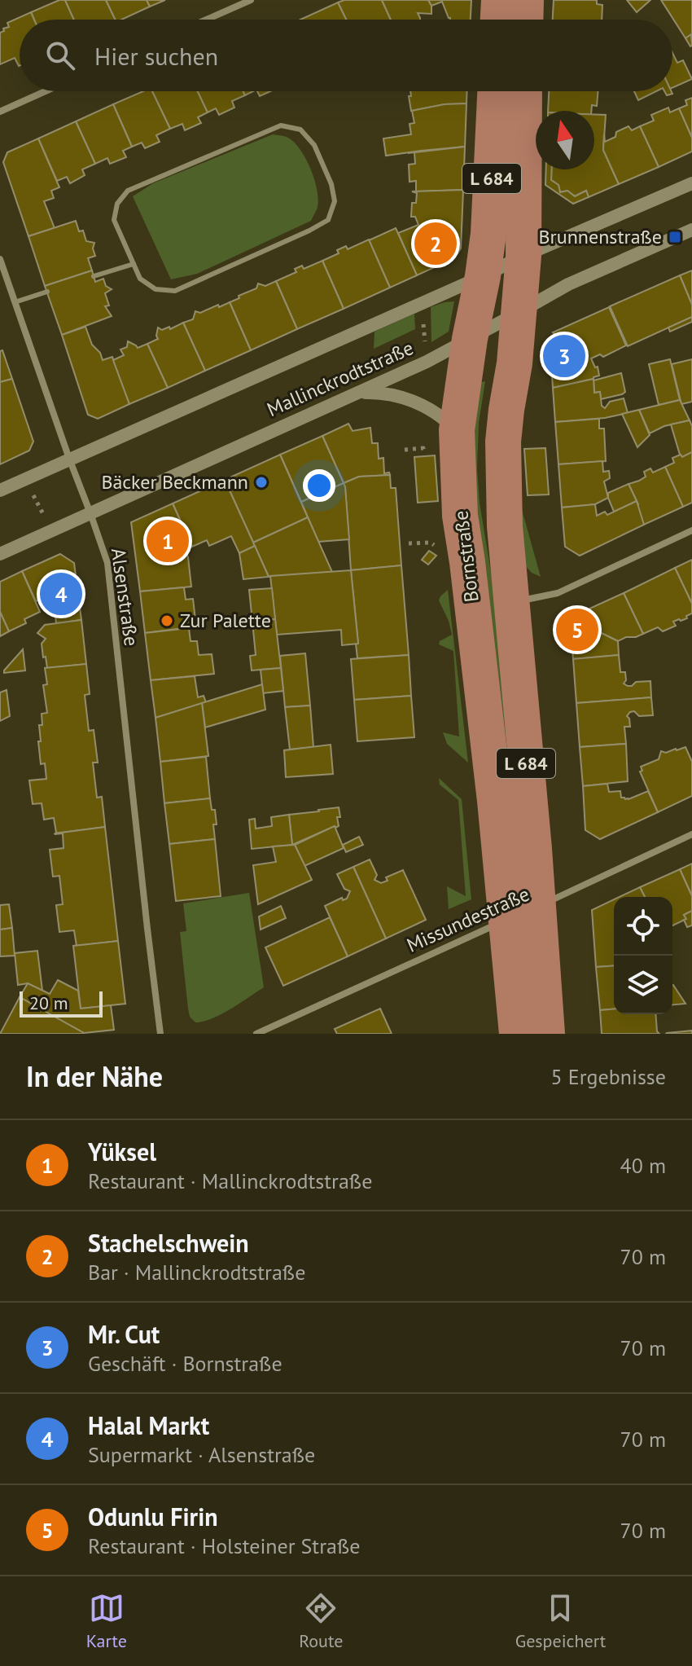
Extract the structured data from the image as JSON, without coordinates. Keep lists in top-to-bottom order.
{
  "streets": {
    "main road": ["L 684", "Mallinckrodtstraße", "Bornstraße"],
    "street": ["Alsenstraße", "Missundestraße"]
  },
  "crossings": [
    ["Mallinckrodtstraße", "Bornstraße"],
    ["Mallinckrodtstraße", "Alsenstraße"],
    ["Bornstraße", "Missundestraße"]
  ],
  "places": {
    "transit": ["Brunnenstraße"],
    "other": ["Bäcker Beckmann", "Zur Palette"]
  },
  "scale_bar": "20 m",
  "north": "top",
  "page": {
    "search": "Hier suchen",
    "pins": [
      "2",
      "3",
      "1",
      "4",
      "5"
    ],
    "scale": "20 m",
    "heading": ["In der Nähe", "5 Ergebnisse"],
    "list": [
      {
        "mark": "1",
        "name": "Yüksel",
        "note": "Restaurant · Mallinckrodtstraße",
        "value": "40 m"
      },
      {
        "mark": "2",
        "name": "Stachelschwein",
        "note": "Bar · Mallinckrodtstraße",
        "value": "70 m"
      },
      {
        "mark": "3",
        "name": "Mr. Cut",
        "note": "Geschäft · Bornstraße",
        "value": "70 m"
      },
      {
        "mark": "4",
        "name": "Halal Markt",
        "note": "Supermarkt · Alsenstraße",
        "value": "70 m"
      },
      {
        "mark": "5",
        "name": "Odunlu Firin",
        "note": "Restaurant · Holsteiner Straße",
        "value": "70 m"
      }
    ],
    "nav": ["Karte", "Route", "Gespeichert"]
  }
}
